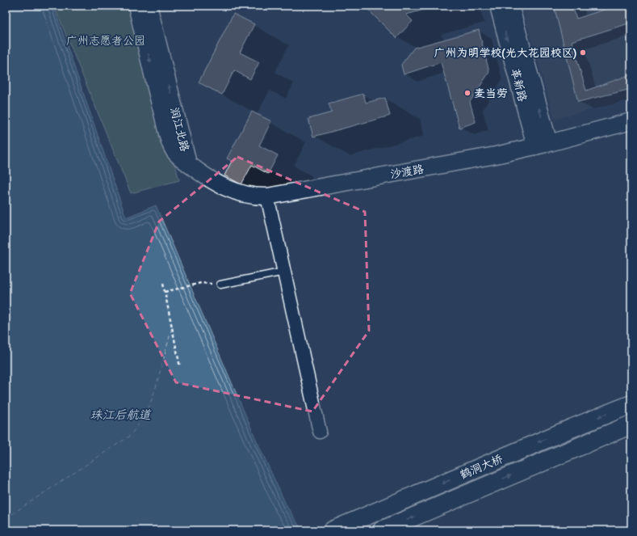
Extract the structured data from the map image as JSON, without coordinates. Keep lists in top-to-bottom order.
{
  "streets": {
    "main road": ["鹤洞大桥"],
    "street": ["革新路", "润江北路", "沙渡路"]
  },
  "crossings": [
    ["革新路", "沙渡路"],
    ["润江北路", "沙渡路"]
  ],
  "water": ["珠江后航道"],
  "parks": ["广州志愿者公园"],
  "places": ["广州为明学校(光大花园校区)", "麦当劳"]
}
